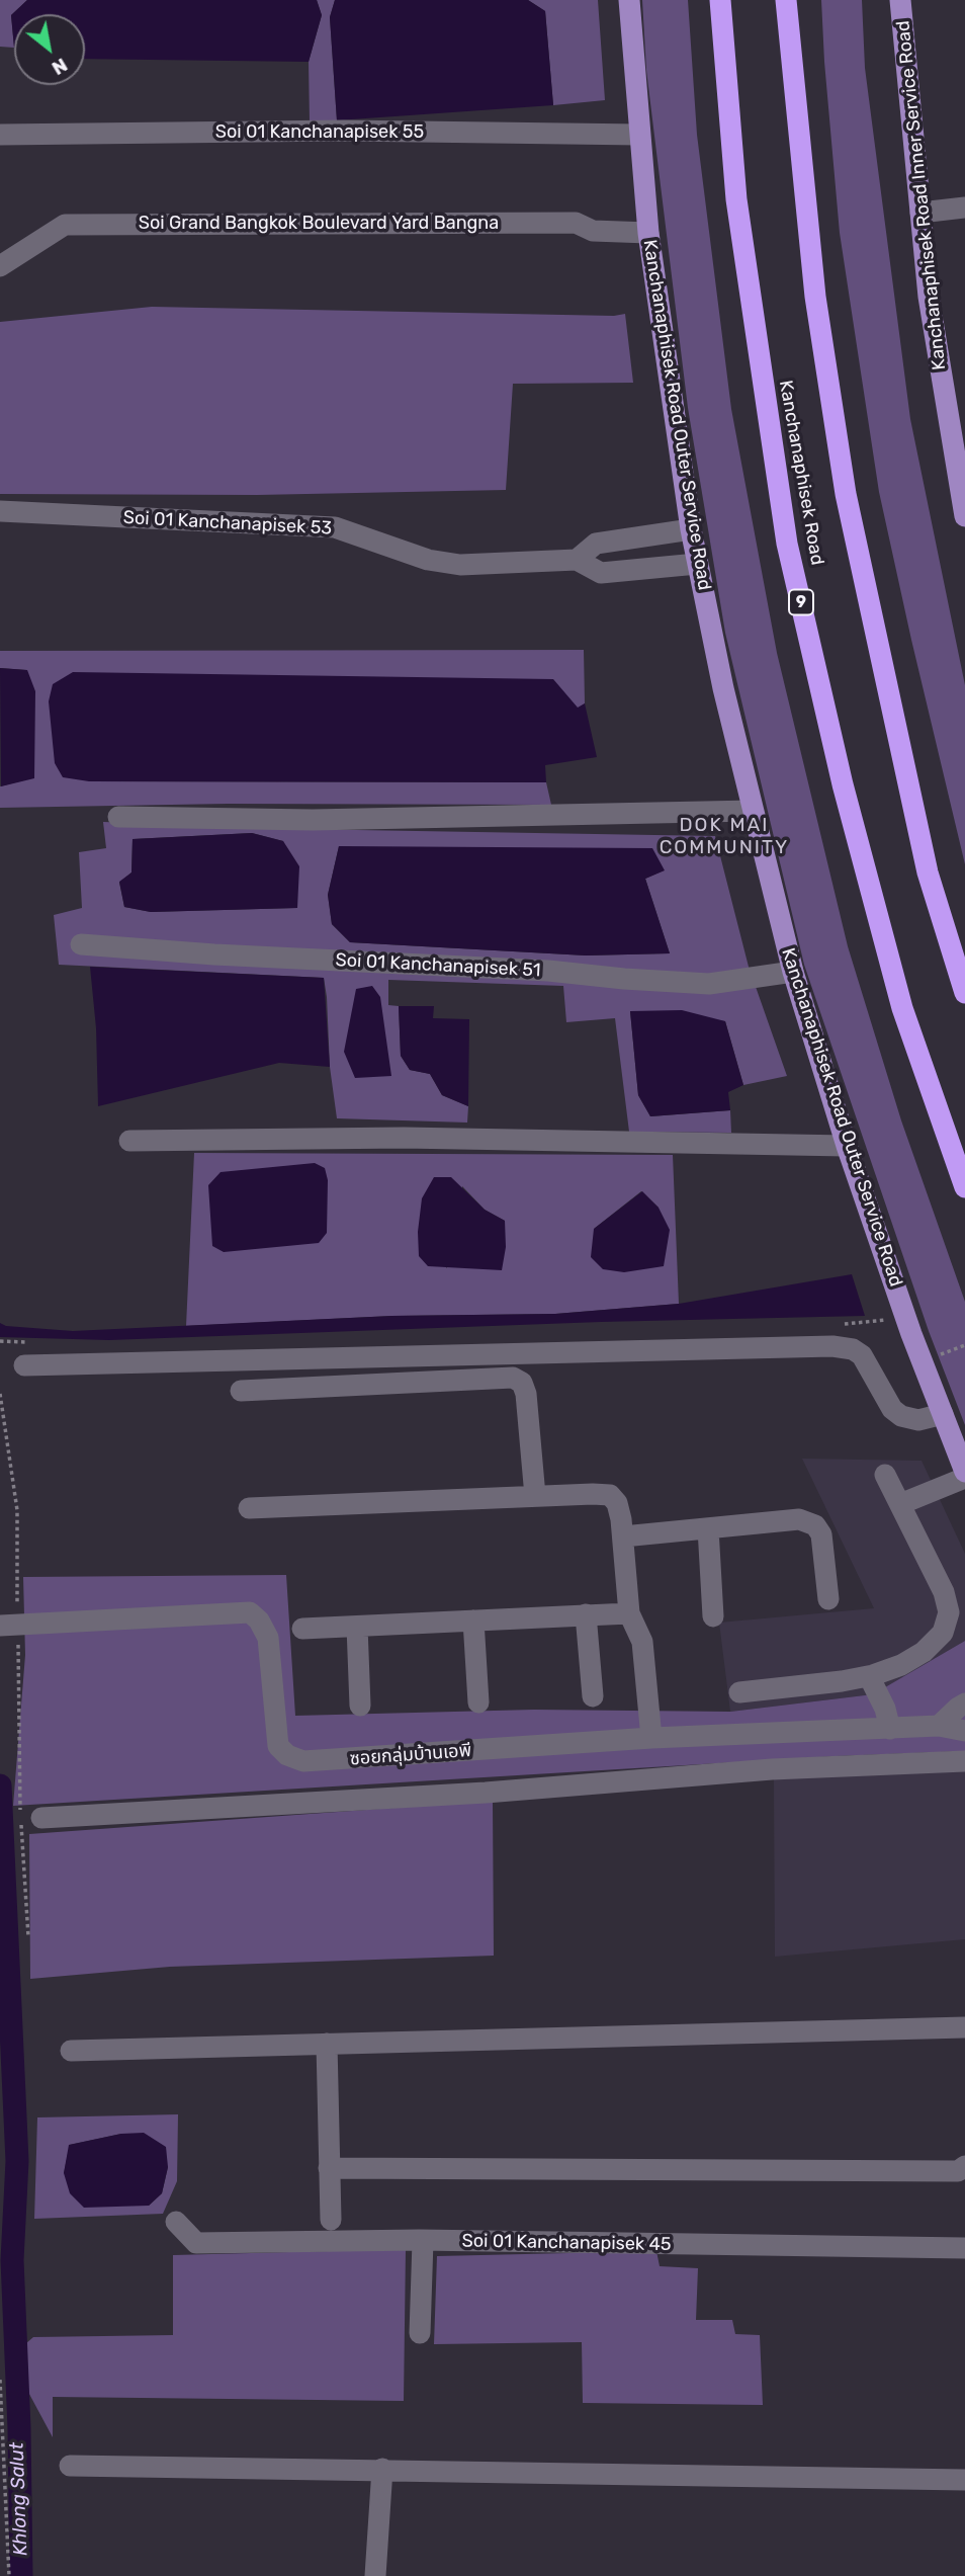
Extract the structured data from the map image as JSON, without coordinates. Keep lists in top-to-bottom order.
{
  "streets": {
    "highway": ["Kanchanaphisek Road", "9"],
    "main road": ["Kanchanaphisek Road Inner Service Road", "Kanchanaphisek Road Outer Service Road"],
    "street": [
      "Soi 01 Kanchanapisek 55",
      "Soi Grand Bangkok Boulevard Yard Bangna",
      "Soi 01 Kanchanapisek 53",
      "Soi 01 Kanchanapisek 51",
      "ซอยกลุ่มบ้านเอพี",
      "Soi 01 Kanchanapisek 45"
    ]
  },
  "crossings": [
    ["Soi 01 Kanchanapisek 55", "Kanchanaphisek Road Outer Service Road"],
    ["Soi Grand Bangkok Boulevard Yard Bangna", "Kanchanaphisek Road Outer Service Road"],
    ["Kanchanaphisek Road Outer Service Road", "Soi 01 Kanchanapisek 53"],
    ["Kanchanaphisek Road Outer Service Road", "Soi 01 Kanchanapisek 51"]
  ],
  "districts": ["DOK MAI COMMUNITY"],
  "water": ["Khlong Salut"],
  "north": "bottom right"
}
